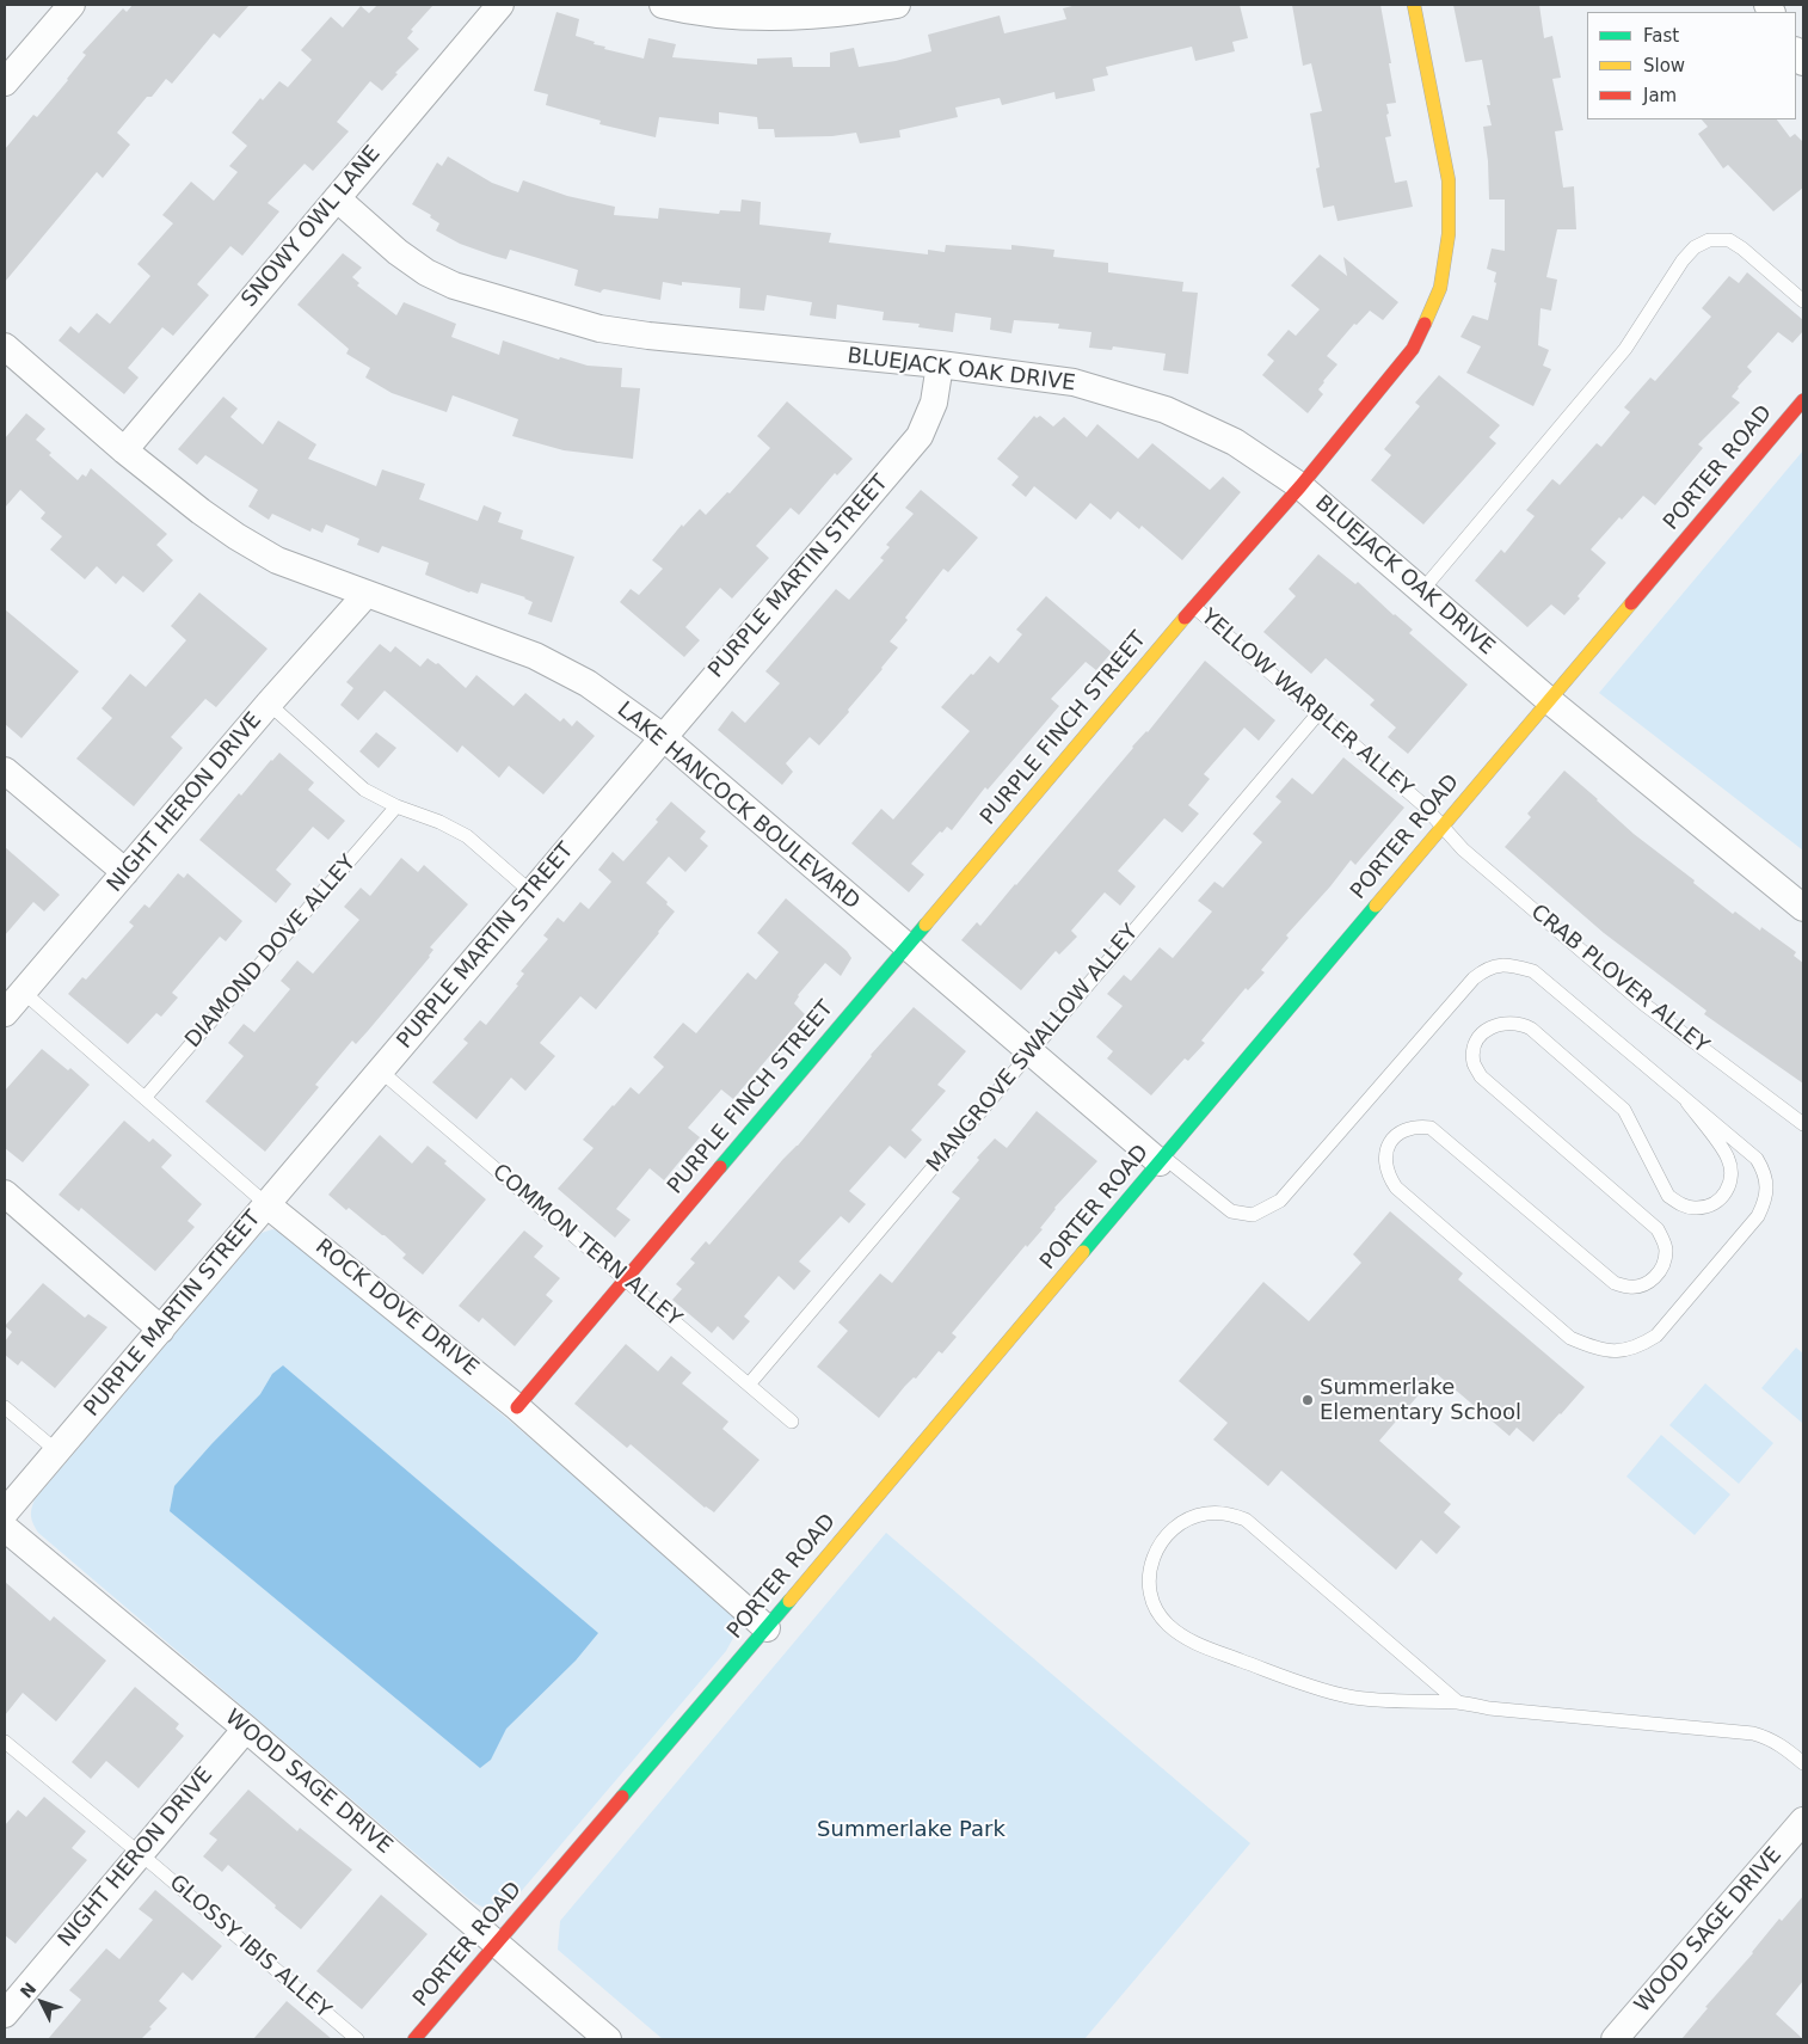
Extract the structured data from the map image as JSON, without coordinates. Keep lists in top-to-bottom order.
{
  "streets": {
    "street": [
      "SNOWY OWL LANE",
      "BLUEJACK OAK DRIVE",
      "PORTER ROAD",
      "PURPLE MARTIN STREET",
      "PURPLE FINCH STREET",
      "NIGHT HERON DRIVE",
      "LAKE HANCOCK BOULEVARD",
      "ROCK DOVE DRIVE",
      "WOOD SAGE DRIVE"
    ],
    "lane": [
      "YELLOW WARBLER ALLEY",
      "DIAMOND DOVE ALLEY",
      "CRAB PLOVER ALLEY",
      "MANGROVE SWALLOW ALLEY",
      "COMMON TERN ALLEY",
      "GLOSSY IBIS ALLEY"
    ]
  },
  "crossings": [
    ["SNOWY OWL LANE", "BLUEJACK OAK DRIVE"],
    ["SNOWY OWL LANE", "LAKE HANCOCK BOULEVARD"],
    ["BLUEJACK OAK DRIVE", "PORTER ROAD"],
    ["BLUEJACK OAK DRIVE", "PURPLE MARTIN STREET"],
    ["BLUEJACK OAK DRIVE", "PURPLE FINCH STREET"],
    ["PORTER ROAD", "YELLOW WARBLER ALLEY"],
    ["PORTER ROAD", "LAKE HANCOCK BOULEVARD"],
    ["PORTER ROAD", "CRAB PLOVER ALLEY"],
    ["PORTER ROAD", "ROCK DOVE DRIVE"],
    ["PORTER ROAD", "WOOD SAGE DRIVE"],
    ["PURPLE MARTIN STREET", "LAKE HANCOCK BOULEVARD"],
    ["PURPLE MARTIN STREET", "COMMON TERN ALLEY"],
    ["PURPLE MARTIN STREET", "ROCK DOVE DRIVE"],
    ["YELLOW WARBLER ALLEY", "PURPLE FINCH STREET"],
    ["YELLOW WARBLER ALLEY", "CRAB PLOVER ALLEY"],
    ["YELLOW WARBLER ALLEY", "MANGROVE SWALLOW ALLEY"],
    ["PURPLE FINCH STREET", "LAKE HANCOCK BOULEVARD"],
    ["PURPLE FINCH STREET", "COMMON TERN ALLEY"],
    ["PURPLE FINCH STREET", "ROCK DOVE DRIVE"],
    ["NIGHT HERON DRIVE", "LAKE HANCOCK BOULEVARD"],
    ["NIGHT HERON DRIVE", "ROCK DOVE DRIVE"],
    ["NIGHT HERON DRIVE", "WOOD SAGE DRIVE"],
    ["NIGHT HERON DRIVE", "GLOSSY IBIS ALLEY"],
    ["LAKE HANCOCK BOULEVARD", "MANGROVE SWALLOW ALLEY"],
    ["DIAMOND DOVE ALLEY", "ROCK DOVE DRIVE"],
    ["MANGROVE SWALLOW ALLEY", "COMMON TERN ALLEY"]
  ],
  "parks": ["Summerlake Park"],
  "places": ["Summerlake Elementary School"],
  "legend": ["Fast", "Slow", "Jam"],
  "north": "top left"
}
